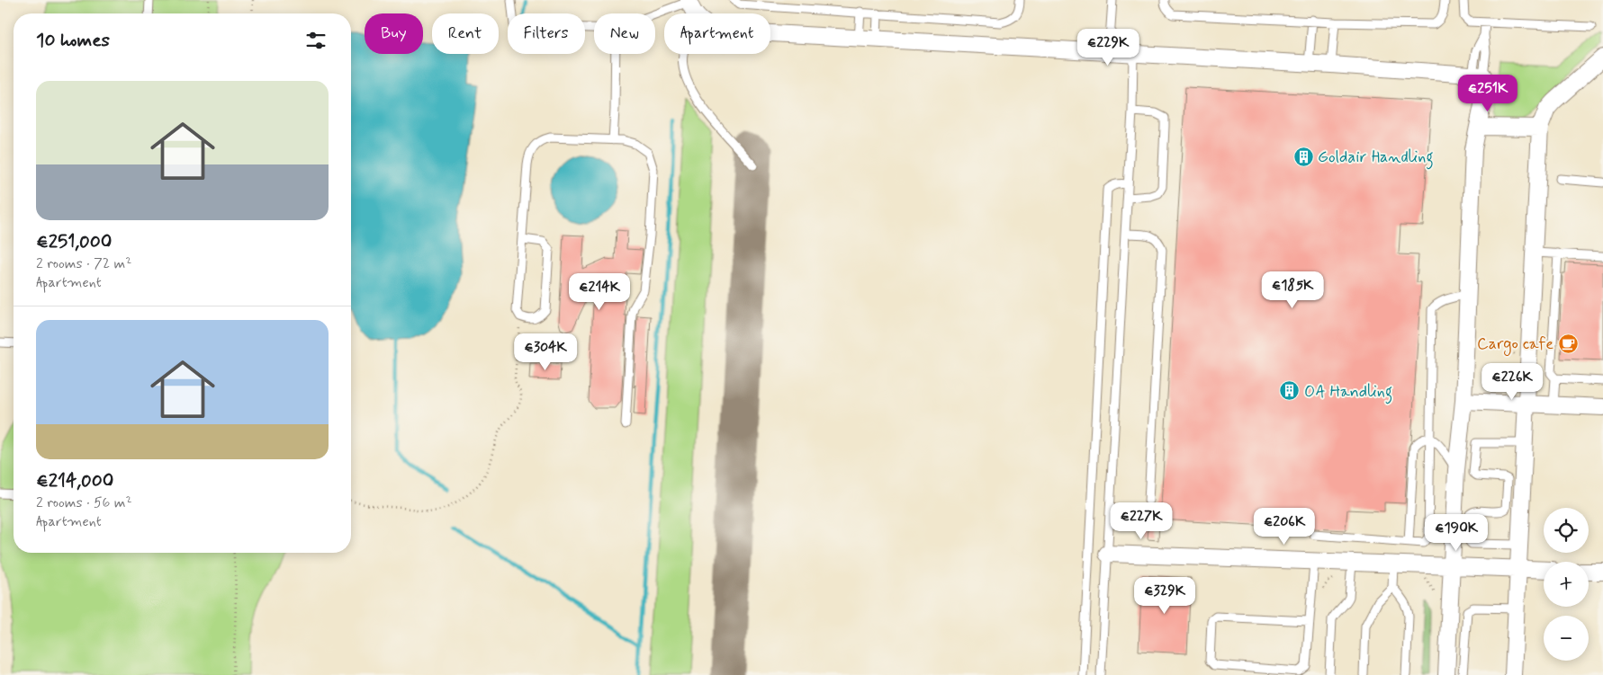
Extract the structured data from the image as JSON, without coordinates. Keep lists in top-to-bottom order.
{
  "places": {
    "building": ["Goldair Handling", "OA Handling"],
    "cafe": ["Cargo cafe"]
  },
  "page": {
    "chip": [
      "Buy",
      "Rent",
      "Filters",
      "New",
      "Apartment"
    ],
    "heading": "10 homes",
    "price": [
      "€229K",
      "€251K",
      "€185K",
      "€214K",
      "€304K",
      "€226K",
      "€227K",
      "€206K",
      "€190K",
      "€329K"
    ],
    "list": [
      {
        "name": "€251,000",
        "note": "2 rooms · 72 m² · Apartment"
      },
      {
        "name": "€214,000",
        "note": "2 rooms · 56 m² · Apartment"
      }
    ],
    "map_buttons": ["+", "−"]
  }
}
